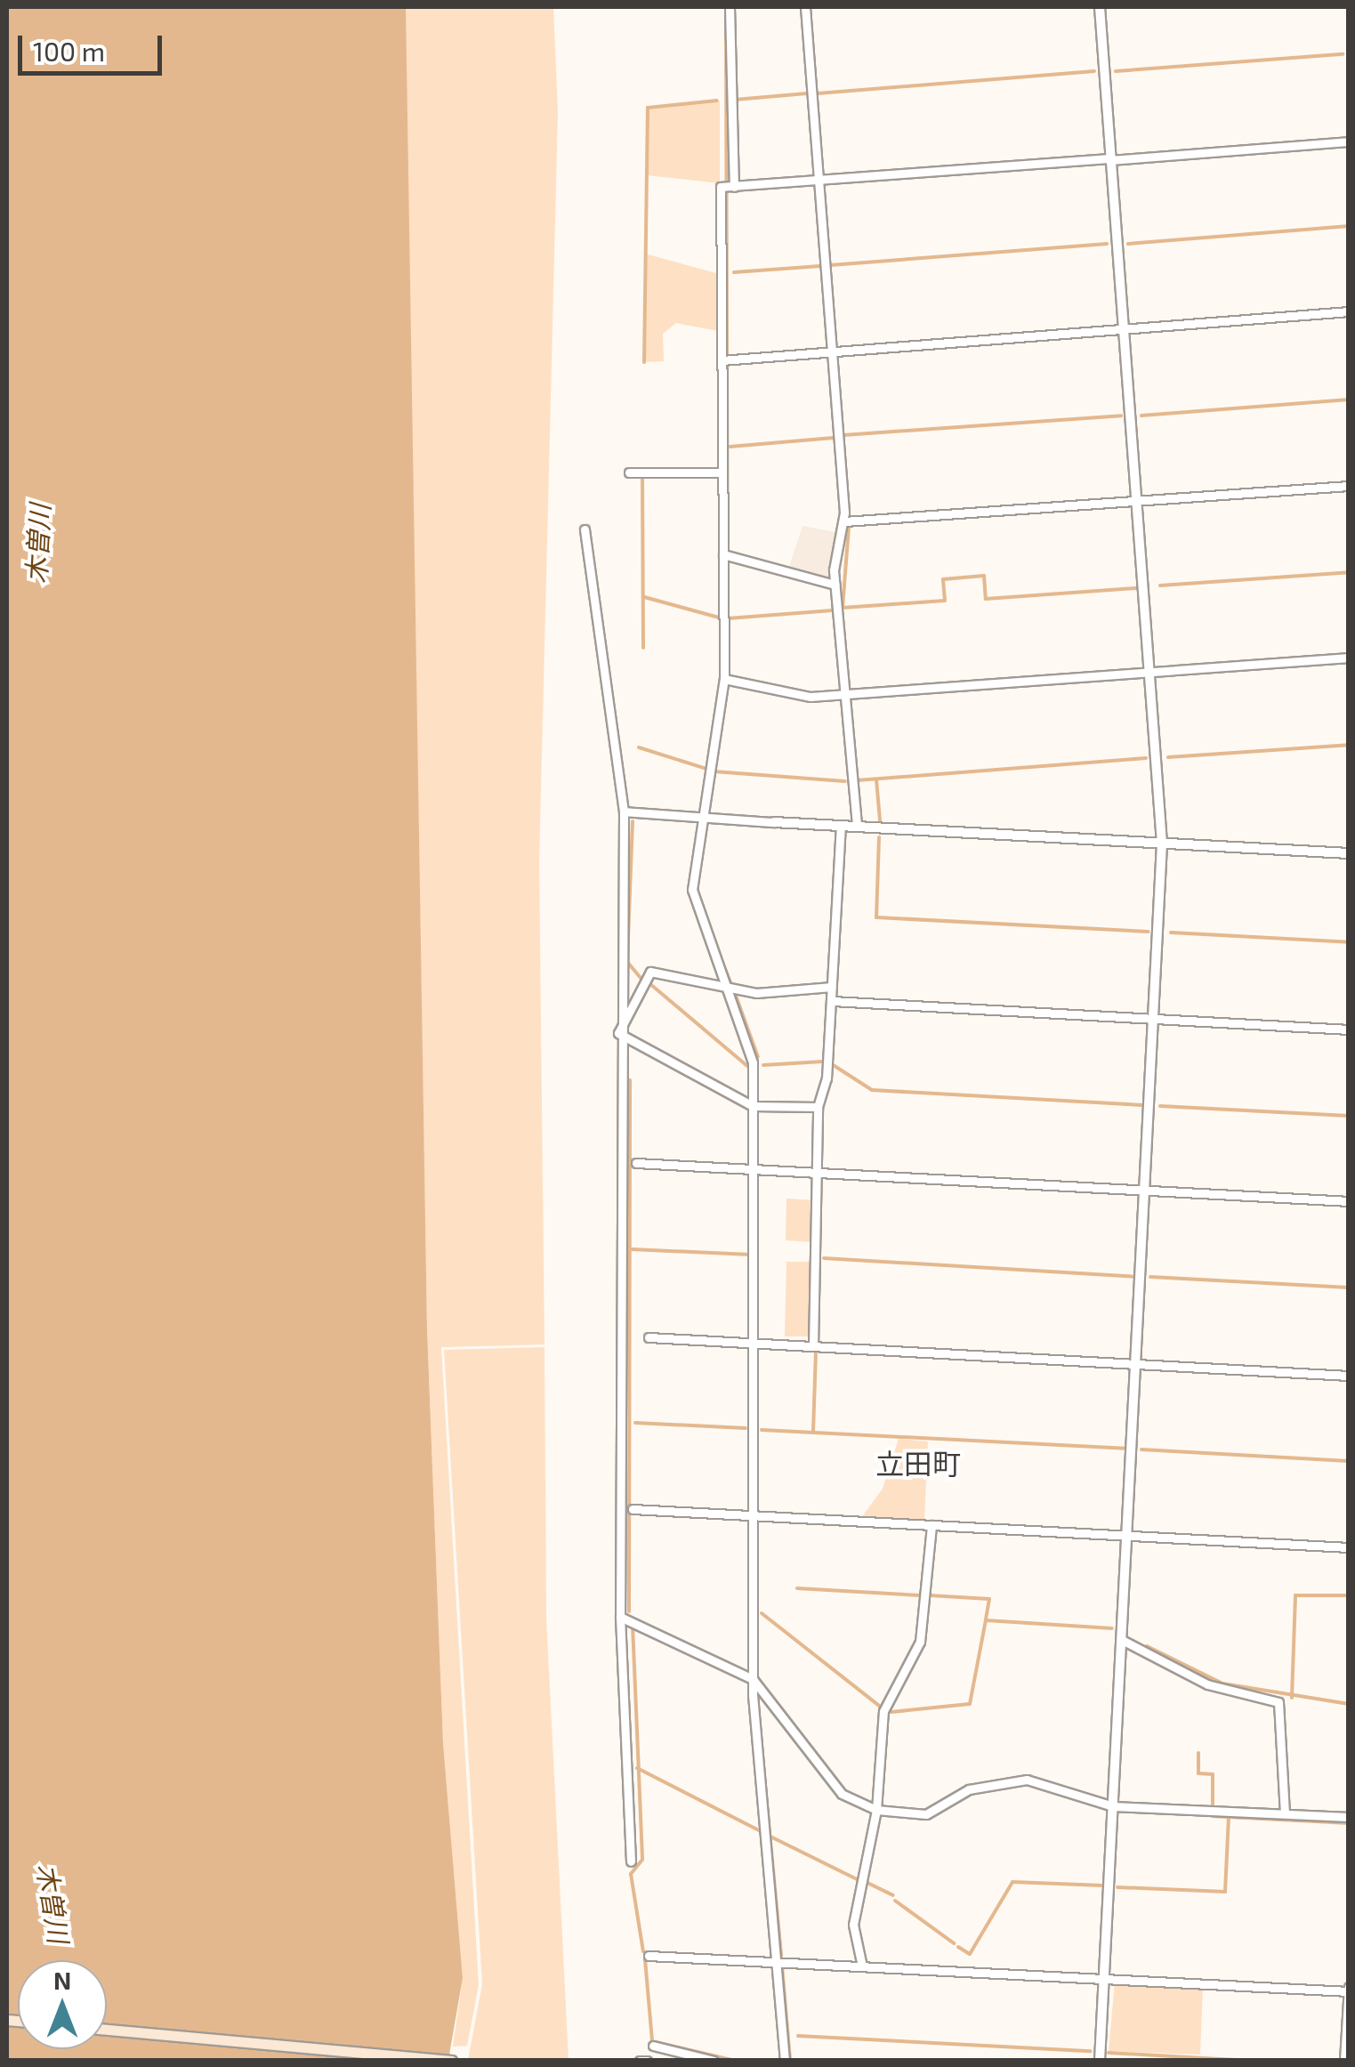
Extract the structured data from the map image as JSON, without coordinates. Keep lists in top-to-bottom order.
{
  "districts": ["立田町"],
  "water": ["木曽川"],
  "scale_bar": "100 m",
  "north": "top"
}
